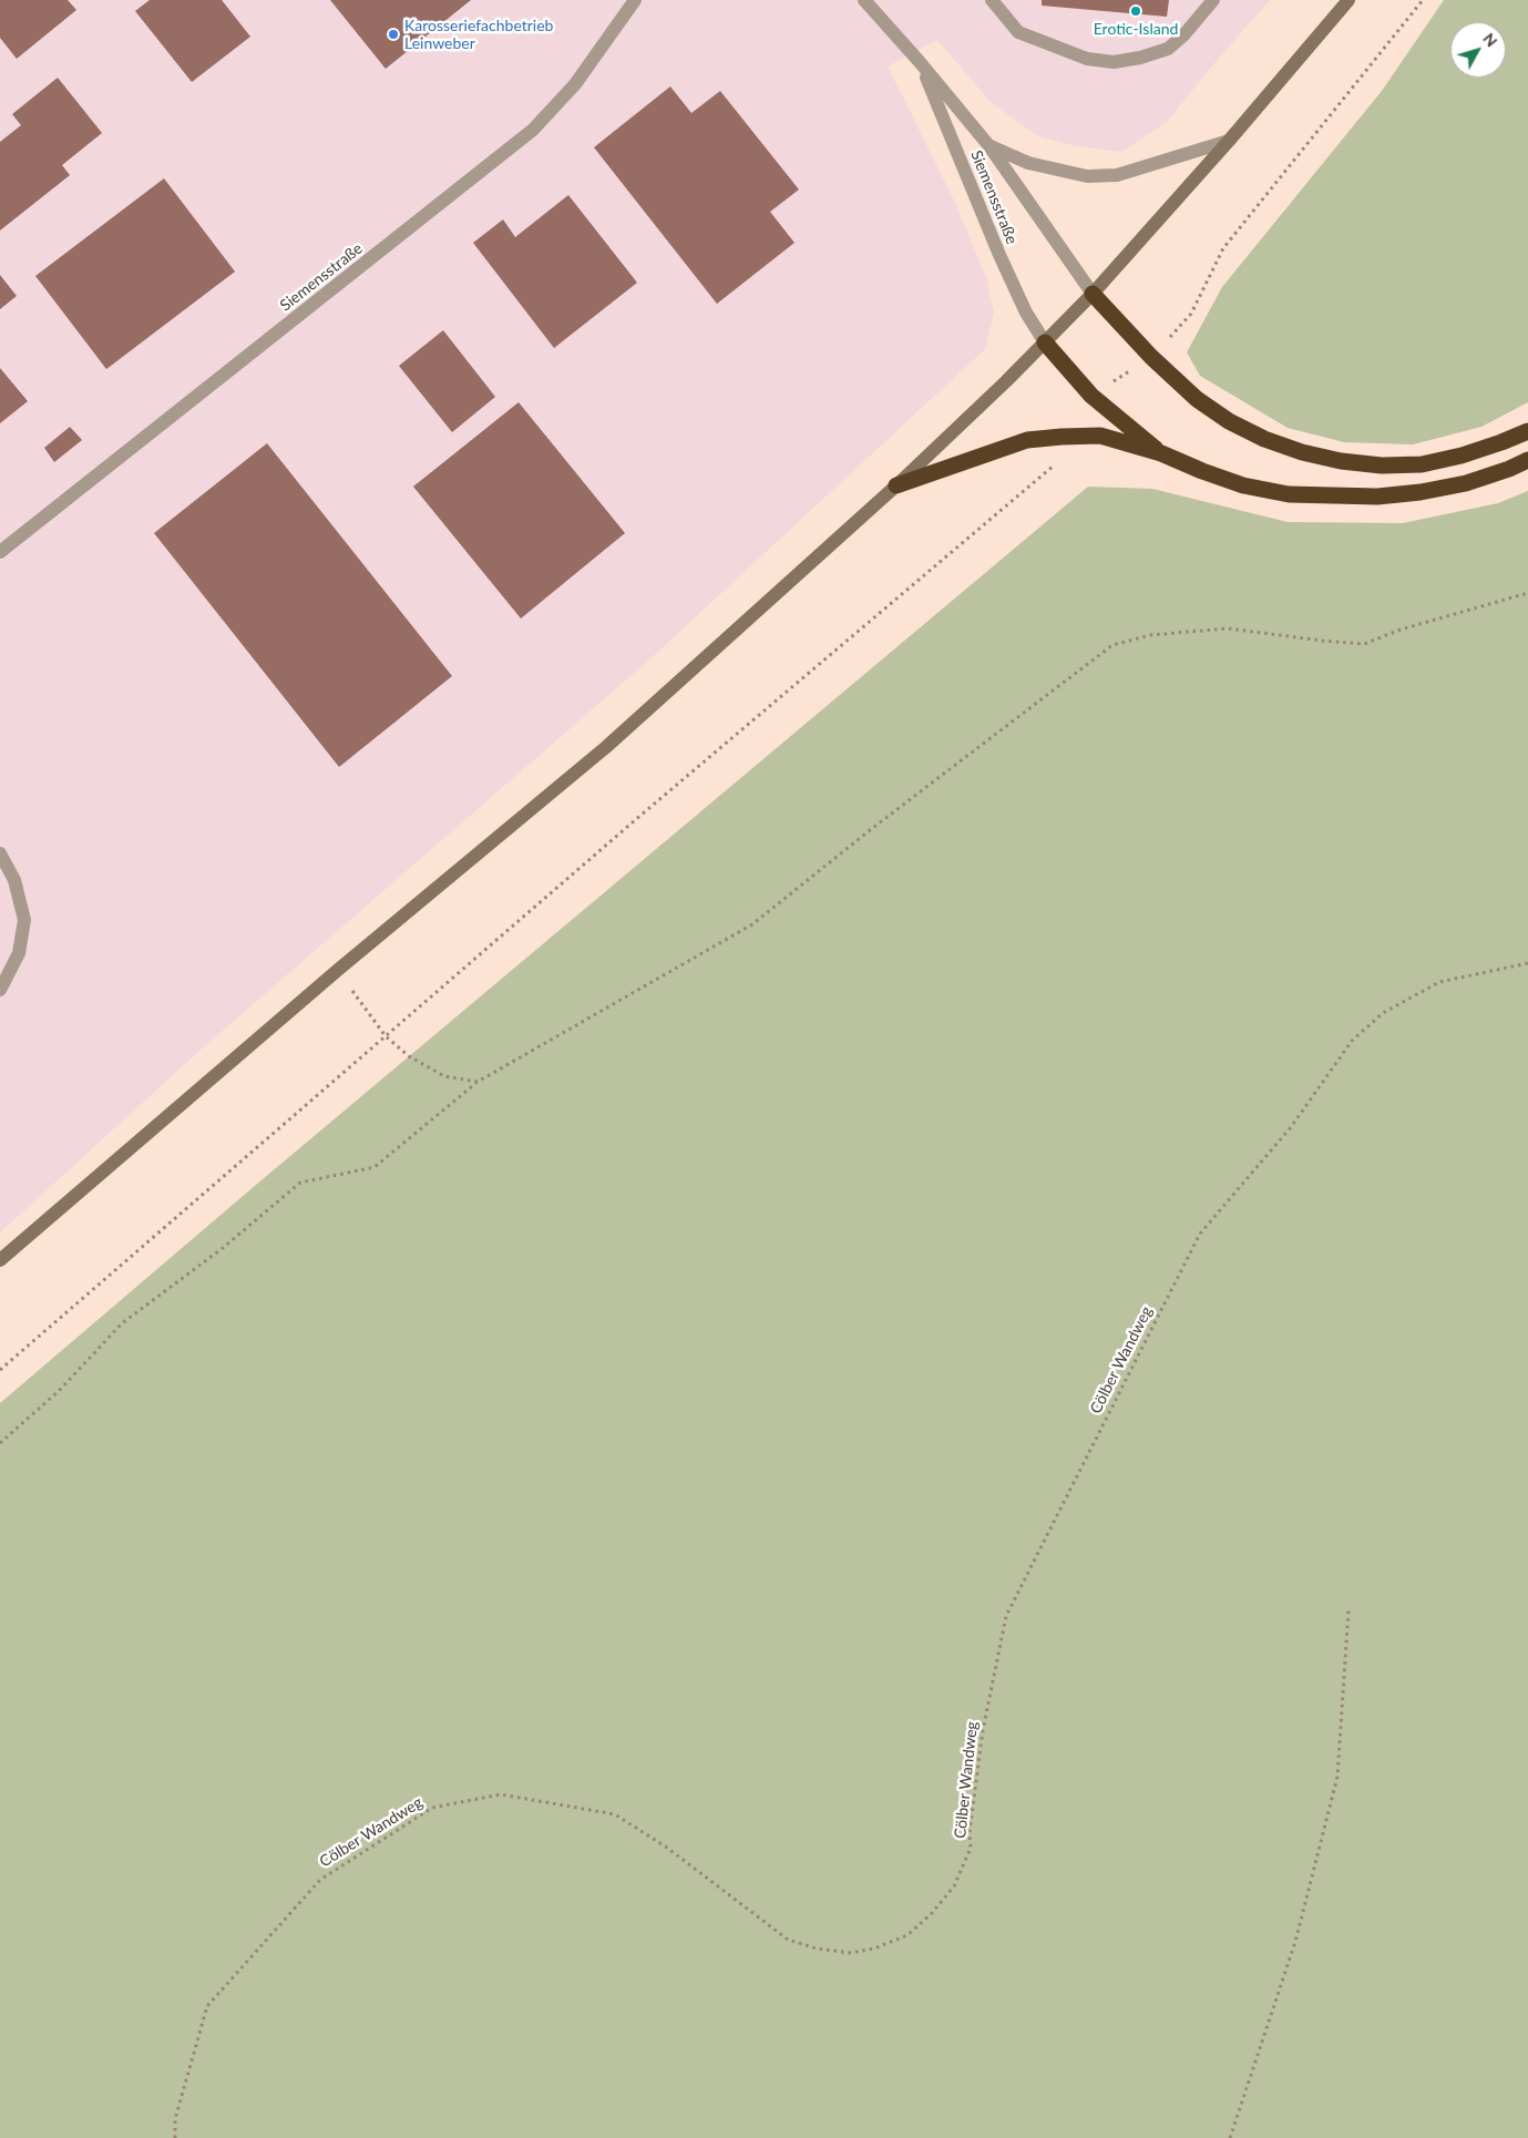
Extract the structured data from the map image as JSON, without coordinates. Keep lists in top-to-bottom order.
{
  "streets": {
    "street": ["Siemensstraße"],
    "path": ["Cölber Wandweg"]
  },
  "places": ["Erotic-Island", "Karosseriefachbetrieb Leinweber"],
  "north": "top right"
}
